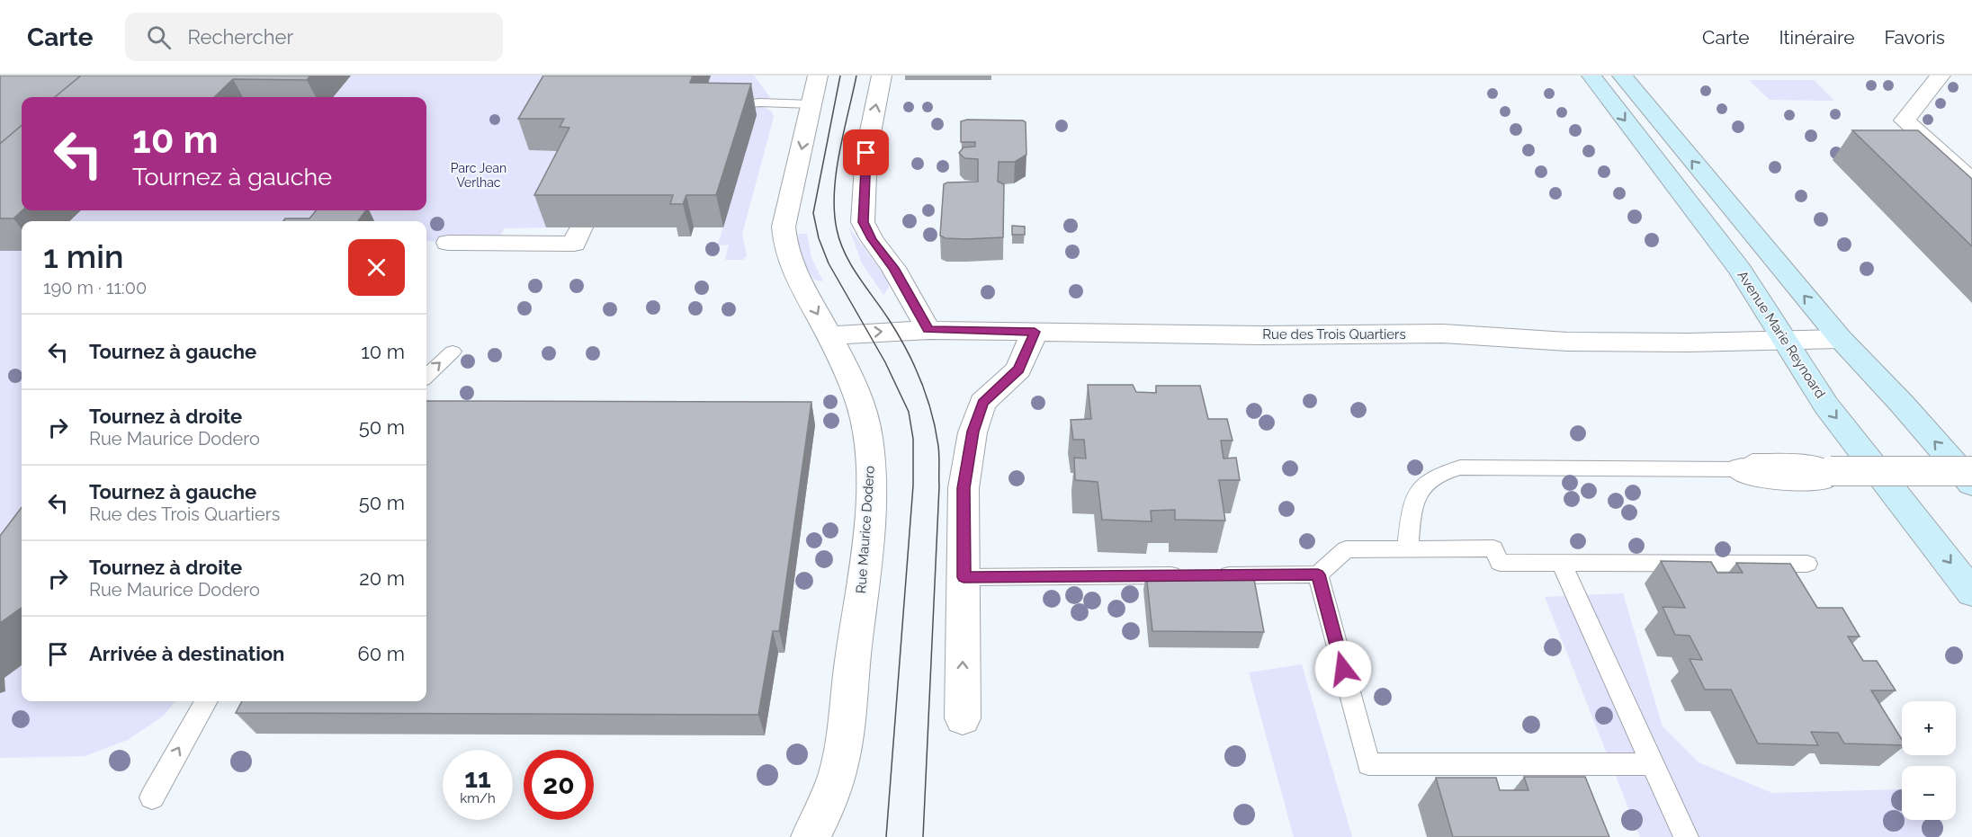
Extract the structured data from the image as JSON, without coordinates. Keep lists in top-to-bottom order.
{
  "streets": {
    "main road": ["Avenue Marie Reynoard"],
    "street": ["Rue des Trois Quartiers", "Rue Maurice Dodero"]
  },
  "crossings": [
    ["Rue des Trois Quartiers", "Avenue Marie Reynoard"],
    ["Rue des Trois Quartiers", "Rue Maurice Dodero"]
  ],
  "parks": ["Parc Jean Verlhac"],
  "page": {
    "header": "Carte",
    "search": "Rechercher",
    "nav": ["Carte", "Itinéraire", "Favoris"],
    "turn": ["10 m", "Tournez à gauche"],
    "heading": ["1 min", "190 m · 11:00"],
    "list": [
      {
        "name": "Tournez à gauche",
        "value": "10 m"
      },
      {
        "name": "Tournez à droite",
        "note": "Rue Maurice Dodero",
        "value": "50 m"
      },
      {
        "name": "Tournez à gauche",
        "note": "Rue des Trois Quartiers",
        "value": "50 m"
      },
      {
        "name": "Tournez à droite",
        "note": "Rue Maurice Dodero",
        "value": "20 m"
      },
      {
        "name": "Arrivée à destination",
        "value": "60 m"
      }
    ],
    "map_buttons": ["+", "−"],
    "speed": "11 km/h",
    "limit": "20"
  }
}
